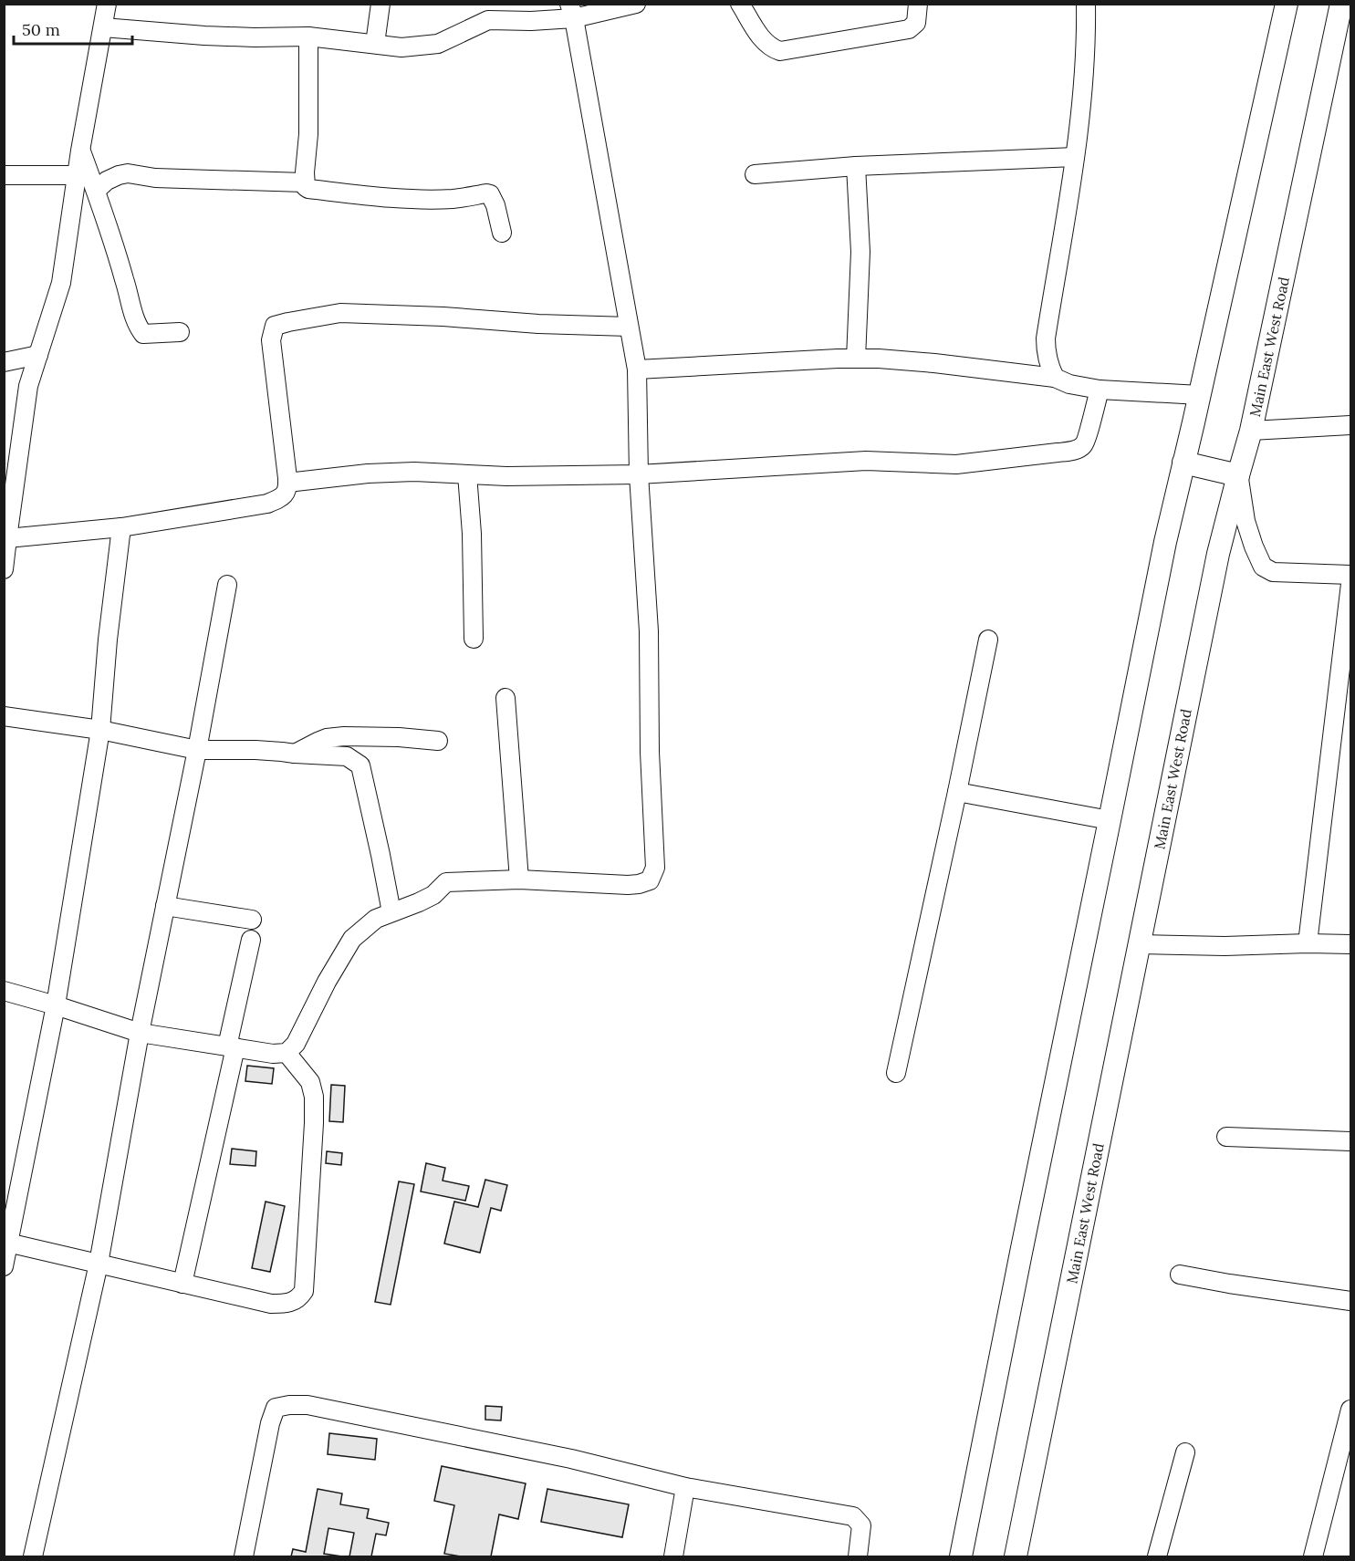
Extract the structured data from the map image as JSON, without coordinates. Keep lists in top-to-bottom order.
{
  "streets": {
    "main road": ["Main East West Road"]
  },
  "scale_bar": "50 m"
}
